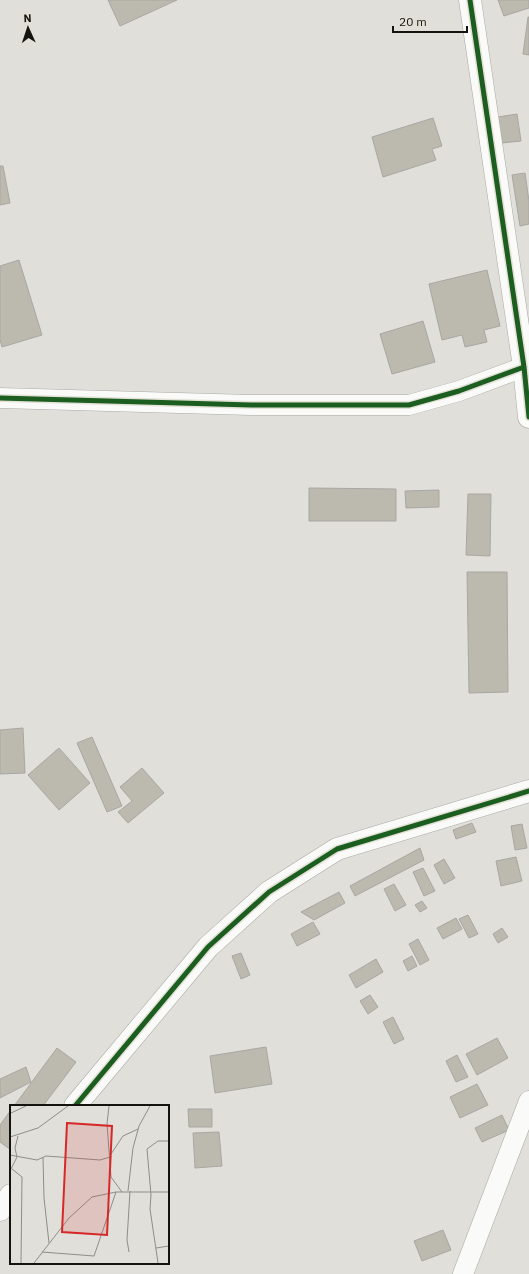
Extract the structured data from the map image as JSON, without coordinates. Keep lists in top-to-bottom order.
{
  "scale_bar": "20 m",
  "north": "top"
}
